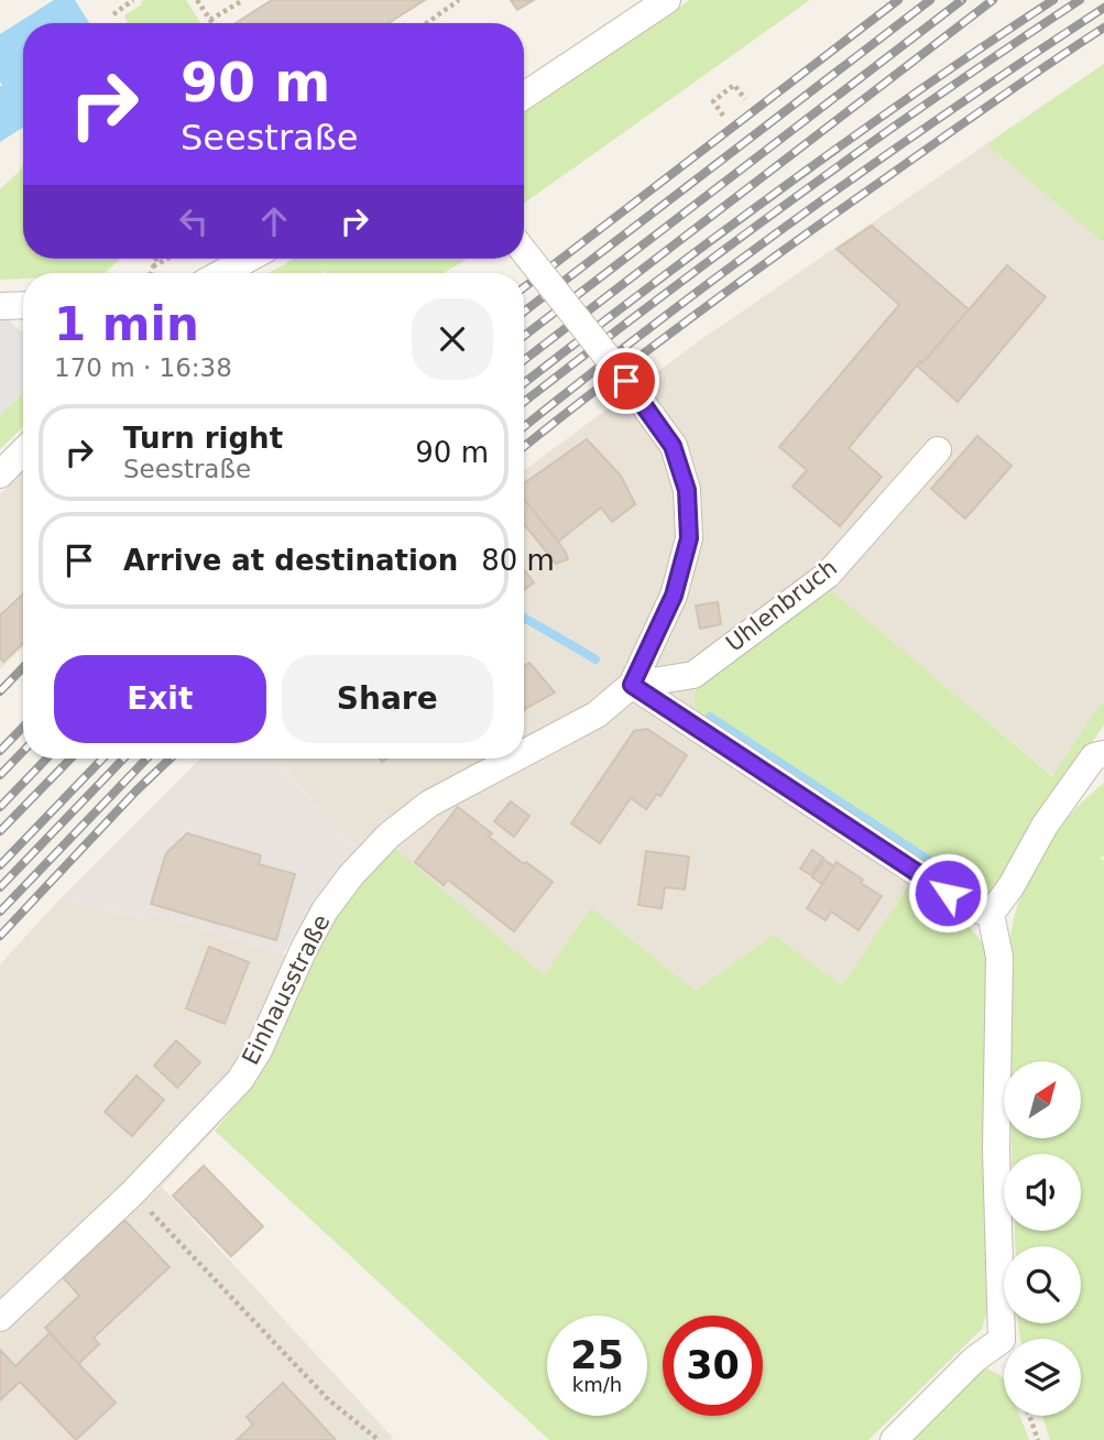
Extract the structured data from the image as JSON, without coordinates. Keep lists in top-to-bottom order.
{
  "streets": {
    "street": ["Uhlenbruch", "Einhausstraße"]
  },
  "crossings": [
    ["Uhlenbruch", "Einhausstraße"]
  ],
  "north": "top right",
  "page": {
    "turn": ["90 m", "Seestraße"],
    "heading": ["1 min", "170 m · 16:38"],
    "list": [
      {
        "name": "Turn right",
        "note": "Seestraße",
        "value": "90 m"
      },
      {
        "name": "Arrive at destination",
        "value": "80 m"
      }
    ],
    "buttons": ["Exit", "Share"],
    "speed": "25 km/h",
    "limit": "30"
  }
}
